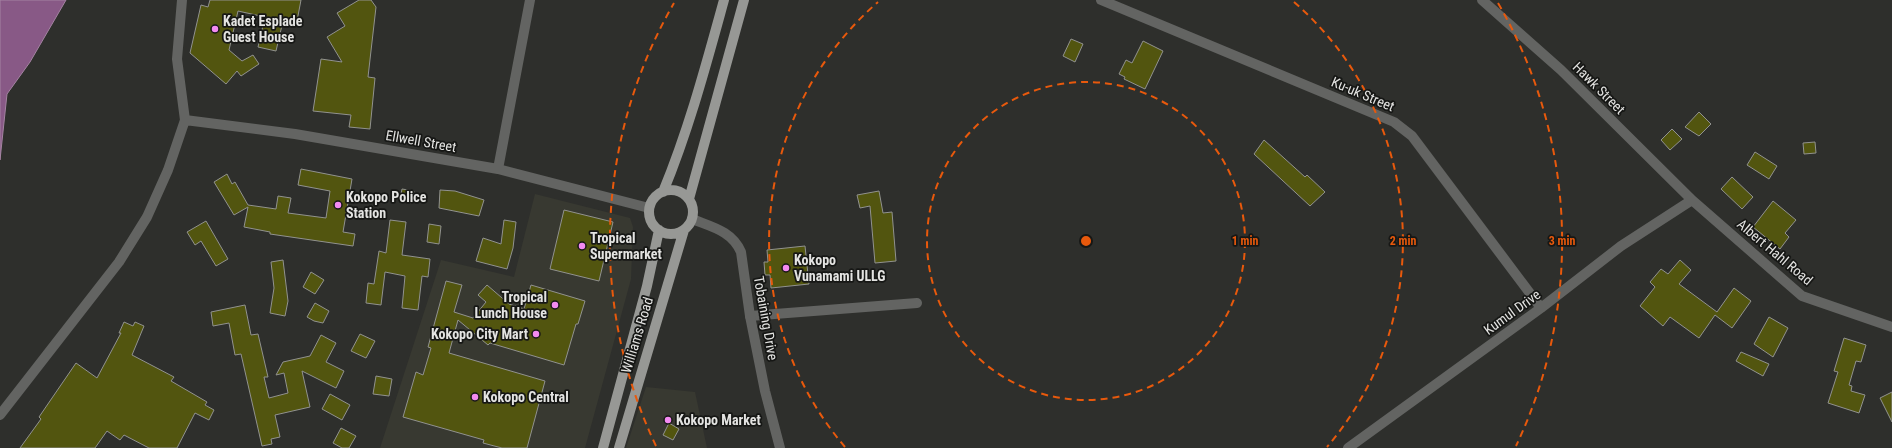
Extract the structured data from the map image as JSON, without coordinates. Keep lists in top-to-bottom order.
{
  "streets": {
    "main road": ["Williams Road"],
    "street": [
      "Hawk Street",
      "Ku-uk Street",
      "Ellwell Street",
      "Albert Hahl Road",
      "Kumul Drive",
      "Tobaining Drive"
    ]
  },
  "crossings": [
    ["Hawk Street", "Albert Hahl Road"],
    ["Hawk Street", "Kumul Drive"],
    ["Ku-uk Street", "Kumul Drive"],
    ["Ellwell Street", "Tobaining Drive"],
    ["Ellwell Street", "Williams Road"],
    ["Albert Hahl Road", "Kumul Drive"],
    ["Tobaining Drive", "Williams Road"]
  ],
  "places": [
    "Kadet Esplade Guest House",
    "Kokopo Police Station",
    "Tropical Supermarket",
    "Kokopo Vunamami ULLG",
    "Tropical Lunch House",
    "Kokopo City Mart",
    "Kokopo Central",
    "Kokopo Market"
  ],
  "rings": ["1 min", "2 min", "3 min"]
}
